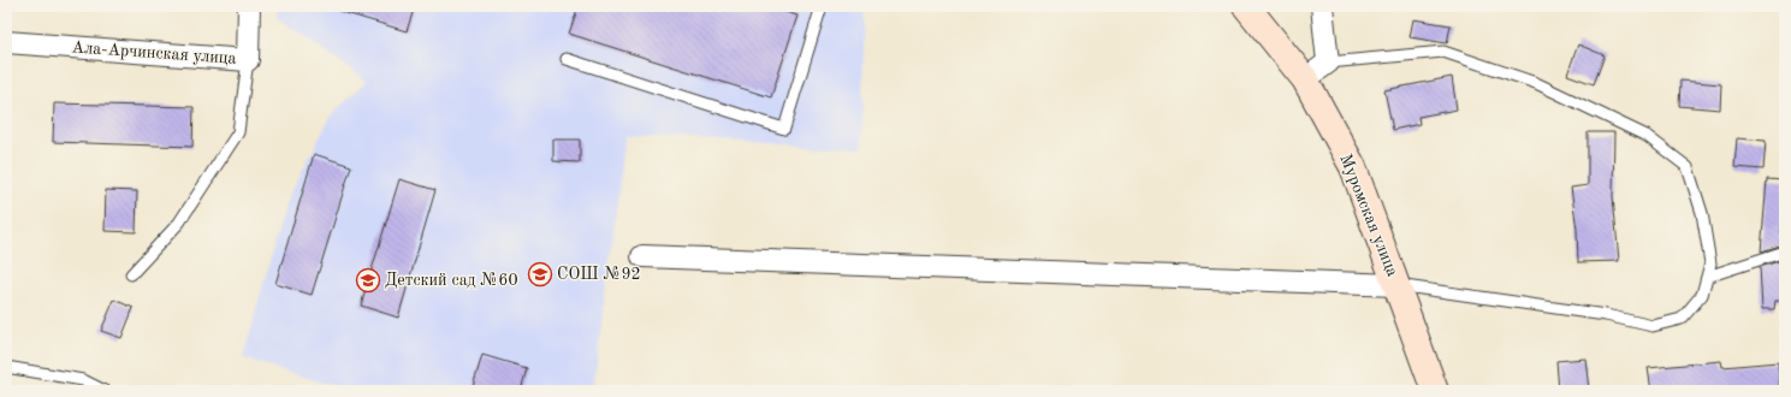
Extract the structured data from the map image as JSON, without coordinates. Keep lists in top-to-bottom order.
{
  "streets": {
    "street": ["Ала-Арчинская улица", "Муромская улица"]
  },
  "places": {
    "school or university": ["СОШ №92", "Детский сад №60"]
  }
}
